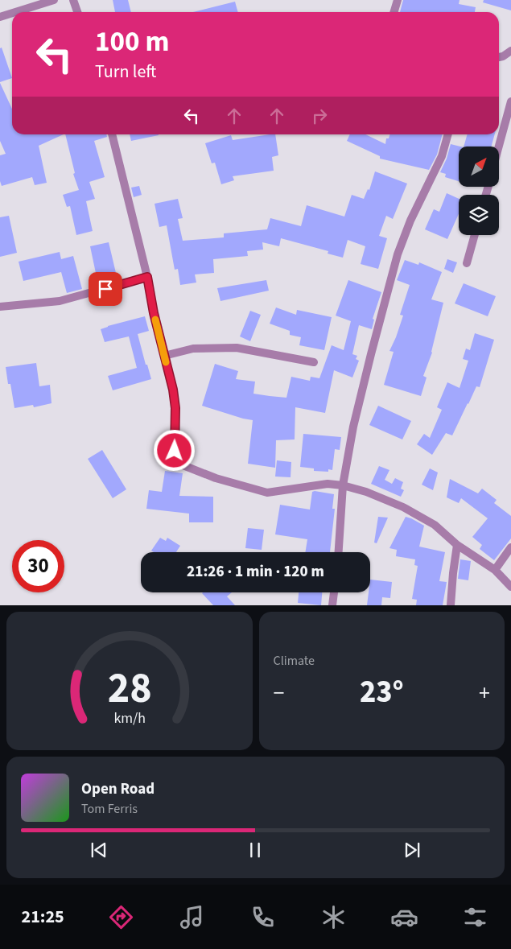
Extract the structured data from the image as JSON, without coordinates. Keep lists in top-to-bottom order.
{
  "north": "top right",
  "page": {
    "turn": ["100 m", "Turn left"],
    "limit": "30",
    "trip": "21:26 · 1 min · 120 m",
    "tile": "Climate",
    "heat": ["−", "23°", "+"],
    "song": ["Open Road", "Tom Ferris"],
    "tabs": "21:25",
    "gauge": ["28", "km/h"]
  }
}
